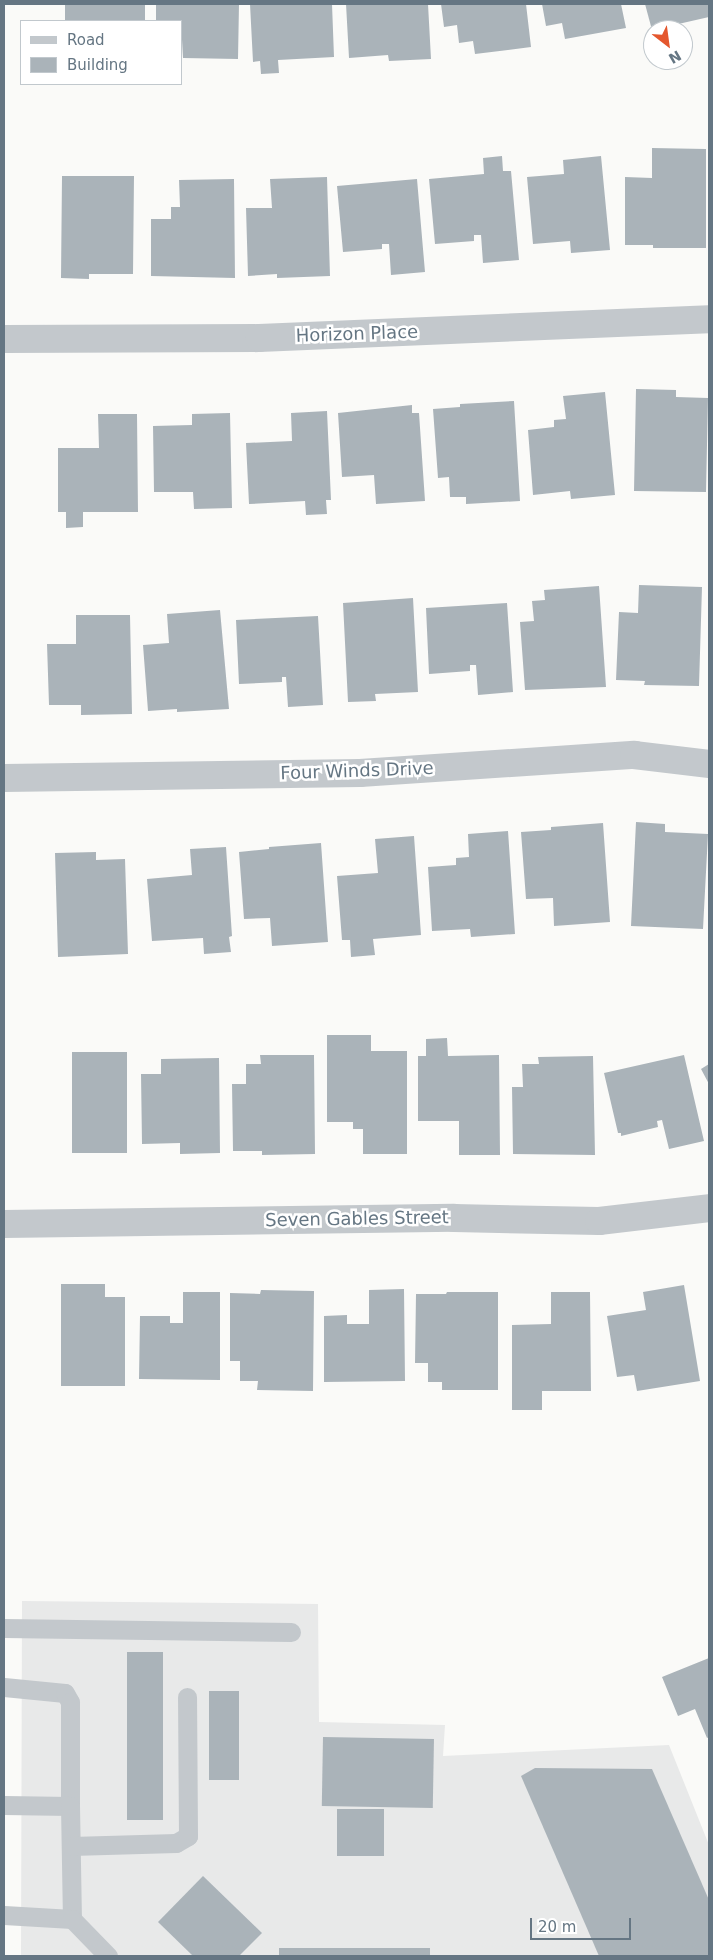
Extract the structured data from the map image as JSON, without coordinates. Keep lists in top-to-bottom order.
{
  "streets": {
    "street": ["Horizon Place", "Four Winds Drive", "Seven Gables Street"]
  },
  "legend": ["Road", "Building"],
  "scale_bar": "20 m",
  "north": "bottom right"
}
